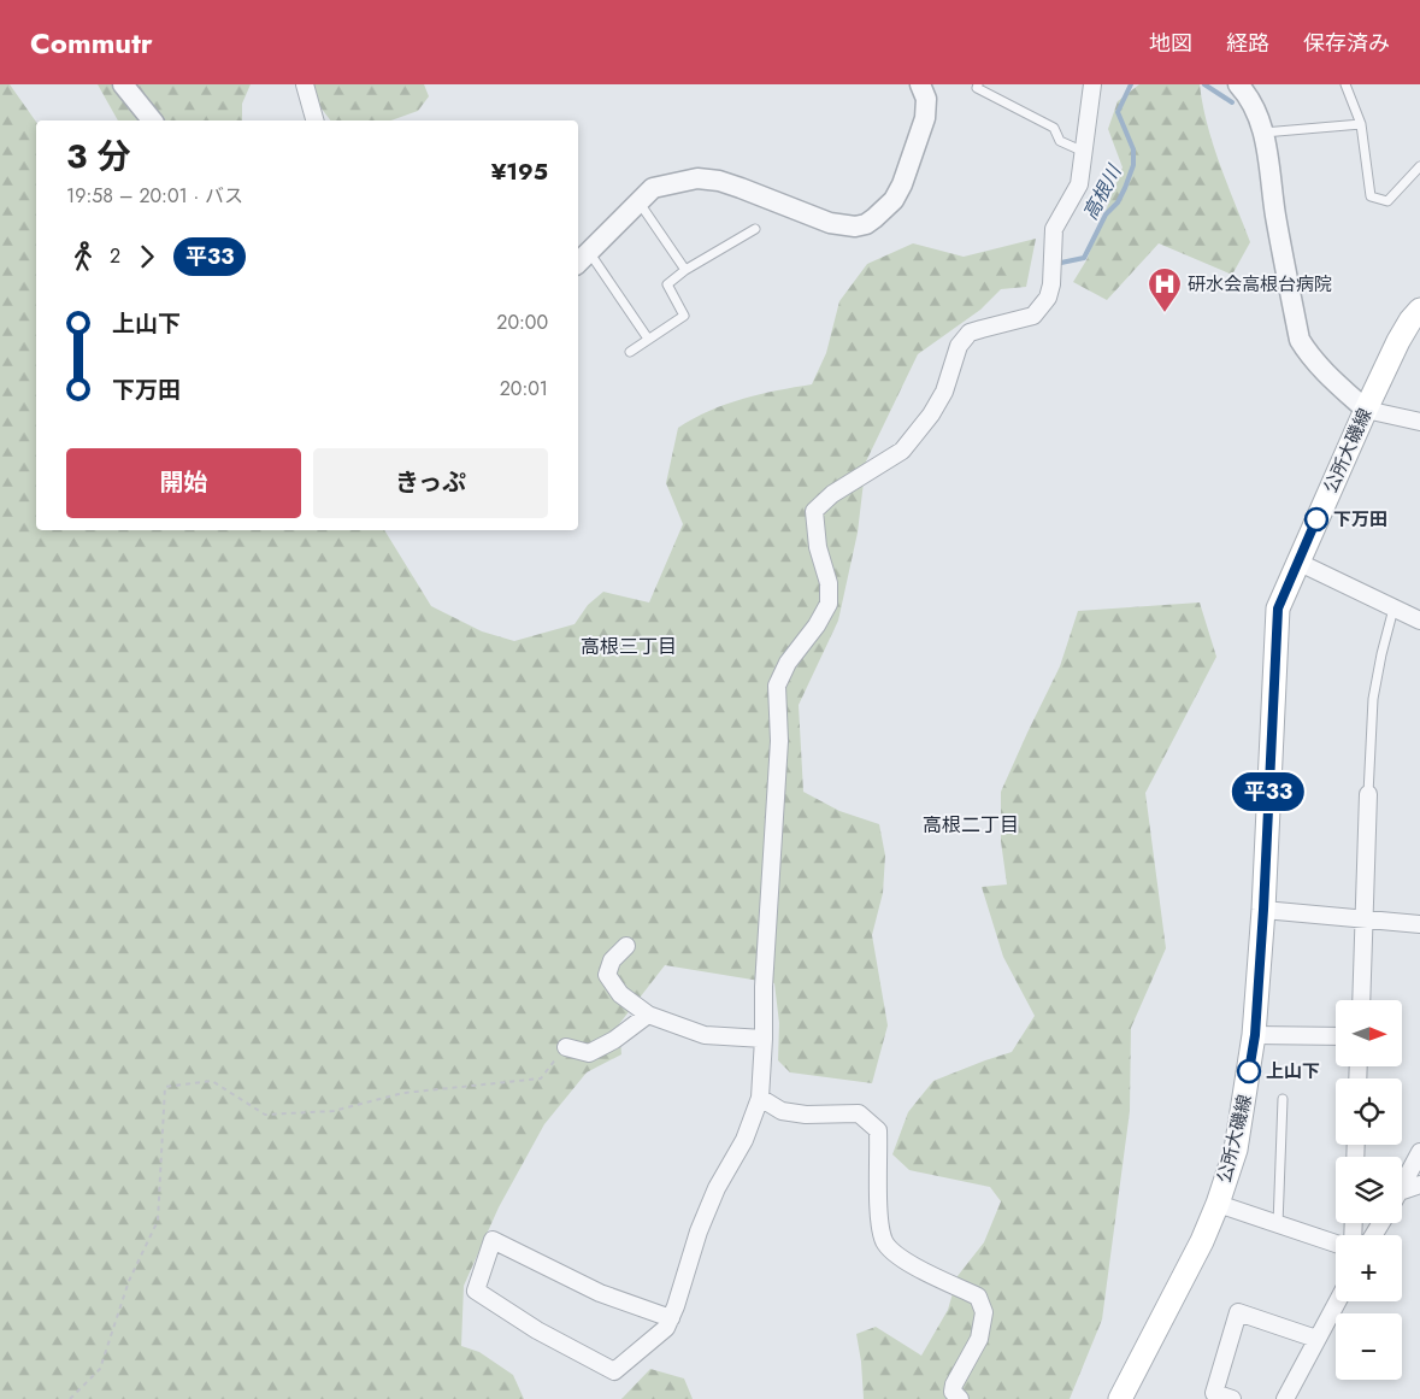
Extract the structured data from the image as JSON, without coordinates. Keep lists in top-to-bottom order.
{
  "streets": {
    "main road": ["公所大磯線"]
  },
  "districts": ["高根三丁目", "高根二丁目"],
  "water": ["高根川"],
  "places": {
    "hospital": ["研水会高根台病院"],
    "other": ["下万田", "上山下"]
  },
  "lines": ["bus line 平33"],
  "north": "right",
  "page": {
    "header": "Commutr",
    "nav": ["地図", "経路", "保存済み"],
    "on_map": "平33",
    "heading": ["3 分", "19:58 – 20:01 · バス", "¥195"],
    "legs": ["2", "平33"],
    "list": [
      {
        "name": "上山下",
        "value": "20:00"
      },
      {
        "name": "下万田",
        "value": "20:01"
      }
    ],
    "buttons": ["開始", "きっぷ"],
    "map_buttons": ["+", "−"]
  }
}
